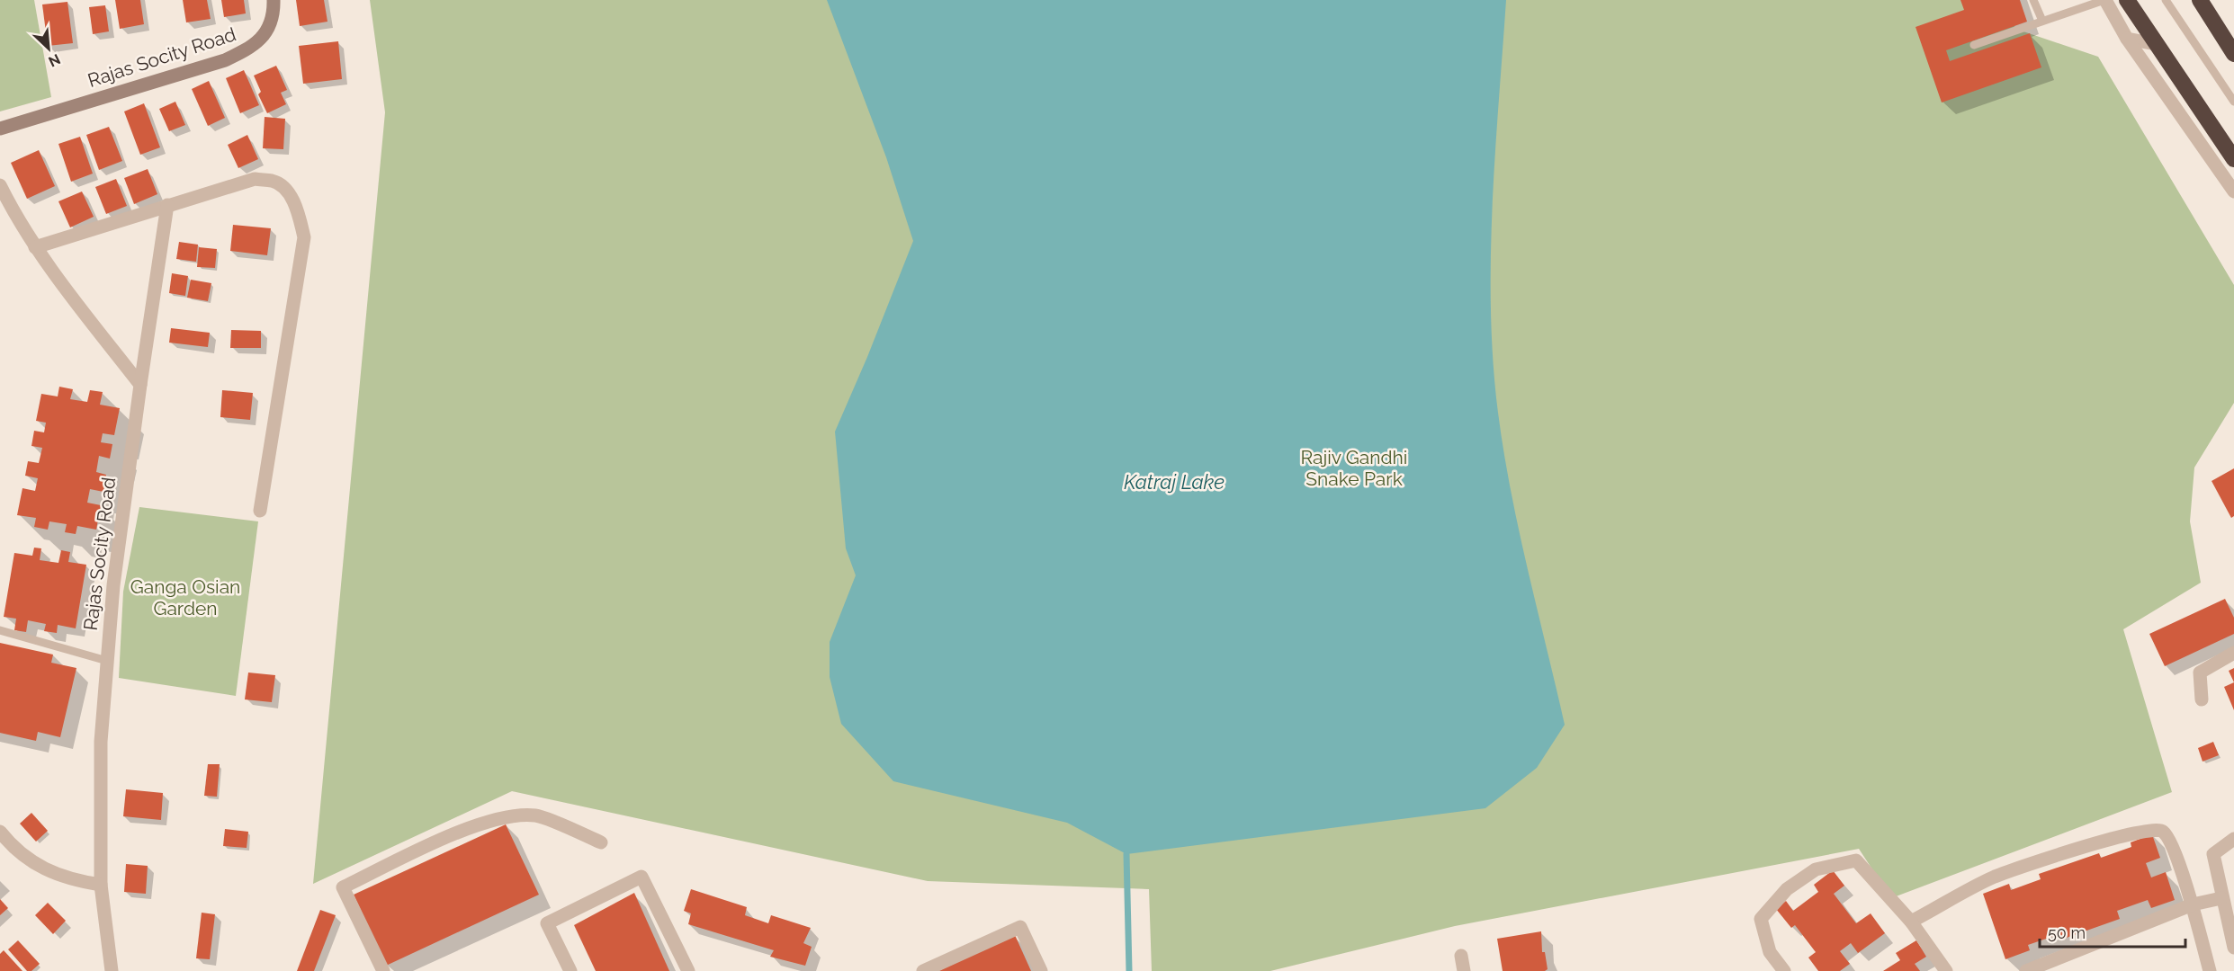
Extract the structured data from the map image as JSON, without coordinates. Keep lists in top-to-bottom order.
{
  "streets": {
    "street": ["Rajas Socity Road"]
  },
  "water": ["Katraj Lake"],
  "parks": ["Rajiv Gandhi Snake Park", "Ganga Osian Garden"],
  "scale_bar": "50 m",
  "north": "bottom right"
}
